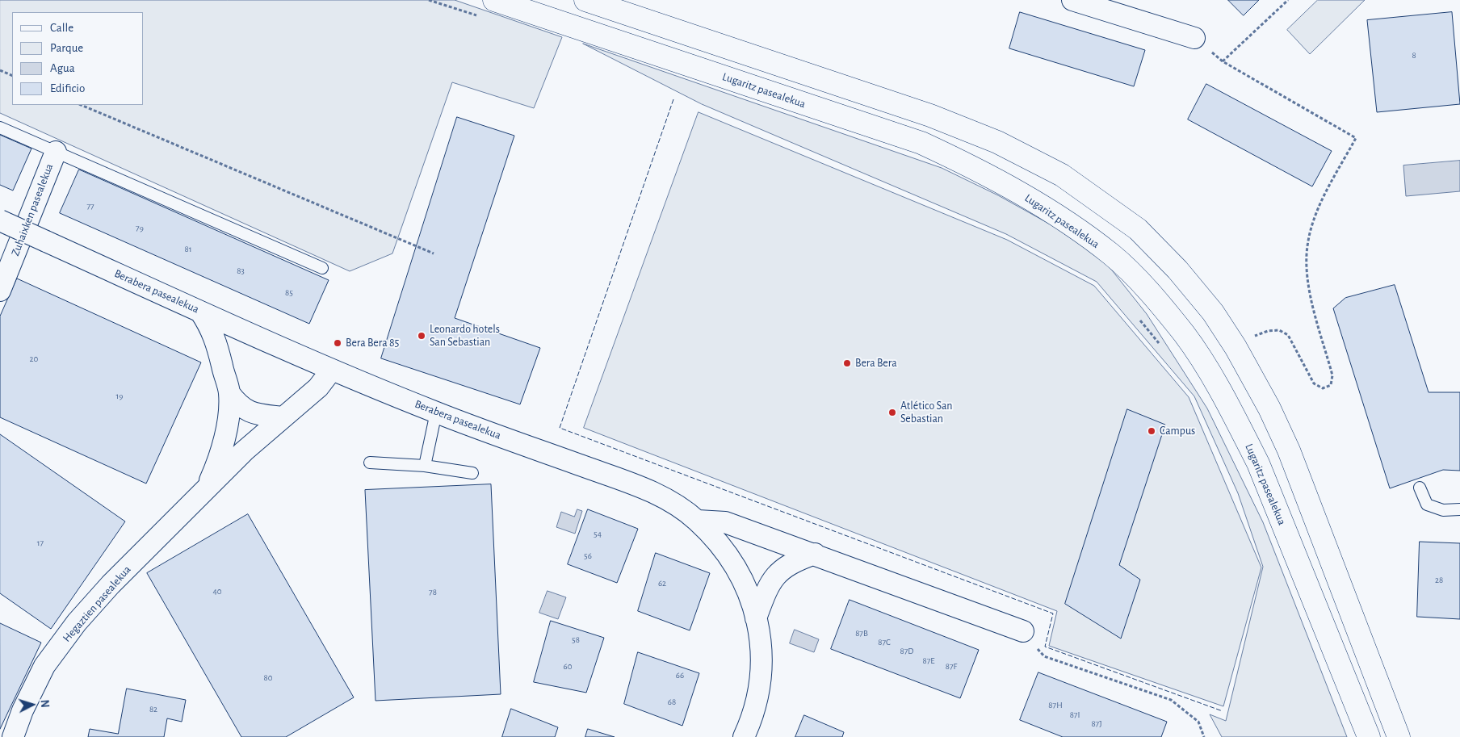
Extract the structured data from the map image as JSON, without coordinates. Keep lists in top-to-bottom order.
{
  "streets": {
    "main road": ["Lugaritz pasealekua"],
    "street": ["Zuhaixken pasealekua", "Berabera pasealekua", "Hegaztien pasealekua"]
  },
  "crossings": [
    ["Berabera pasealekua", "Hegaztien pasealekua"]
  ],
  "places": [
    "Leonardo hotels San Sebastian",
    "Bera Bera 85",
    "Bera Bera",
    "Atlético San Sebastian",
    "Campus"
  ],
  "house_numbers": [
    "8",
    "77",
    "79",
    "81",
    "83",
    "85",
    "20",
    "19",
    "54",
    "17",
    "56",
    "28",
    "62",
    "40",
    "78",
    "87B",
    "58",
    "87C",
    "87D",
    "87E",
    "60",
    "87F",
    "66",
    "80",
    "68",
    "87H",
    "82",
    "87I",
    "87J"
  ],
  "legend": [
    "Calle",
    "Parque",
    "Agua",
    "Edificio"
  ],
  "north": "right"
}
